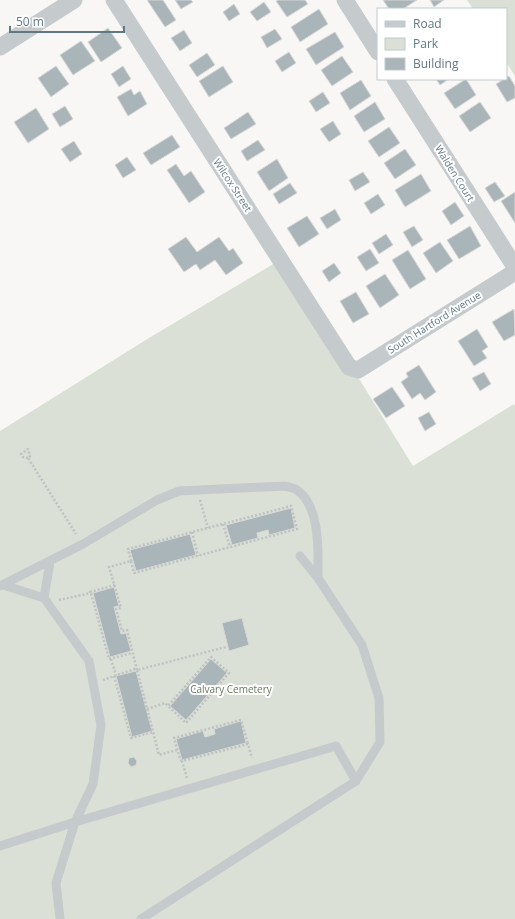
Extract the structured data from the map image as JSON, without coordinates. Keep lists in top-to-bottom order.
{
  "streets": {
    "street": ["Walden Court", "Wilcox Street", "South Hartford Avenue"]
  },
  "crossings": [
    ["Wilcox Street", "South Hartford Avenue"]
  ],
  "parks": ["Calvary Cemetery"],
  "legend": ["Road", "Park", "Building"],
  "scale_bar": "50 m"
}
